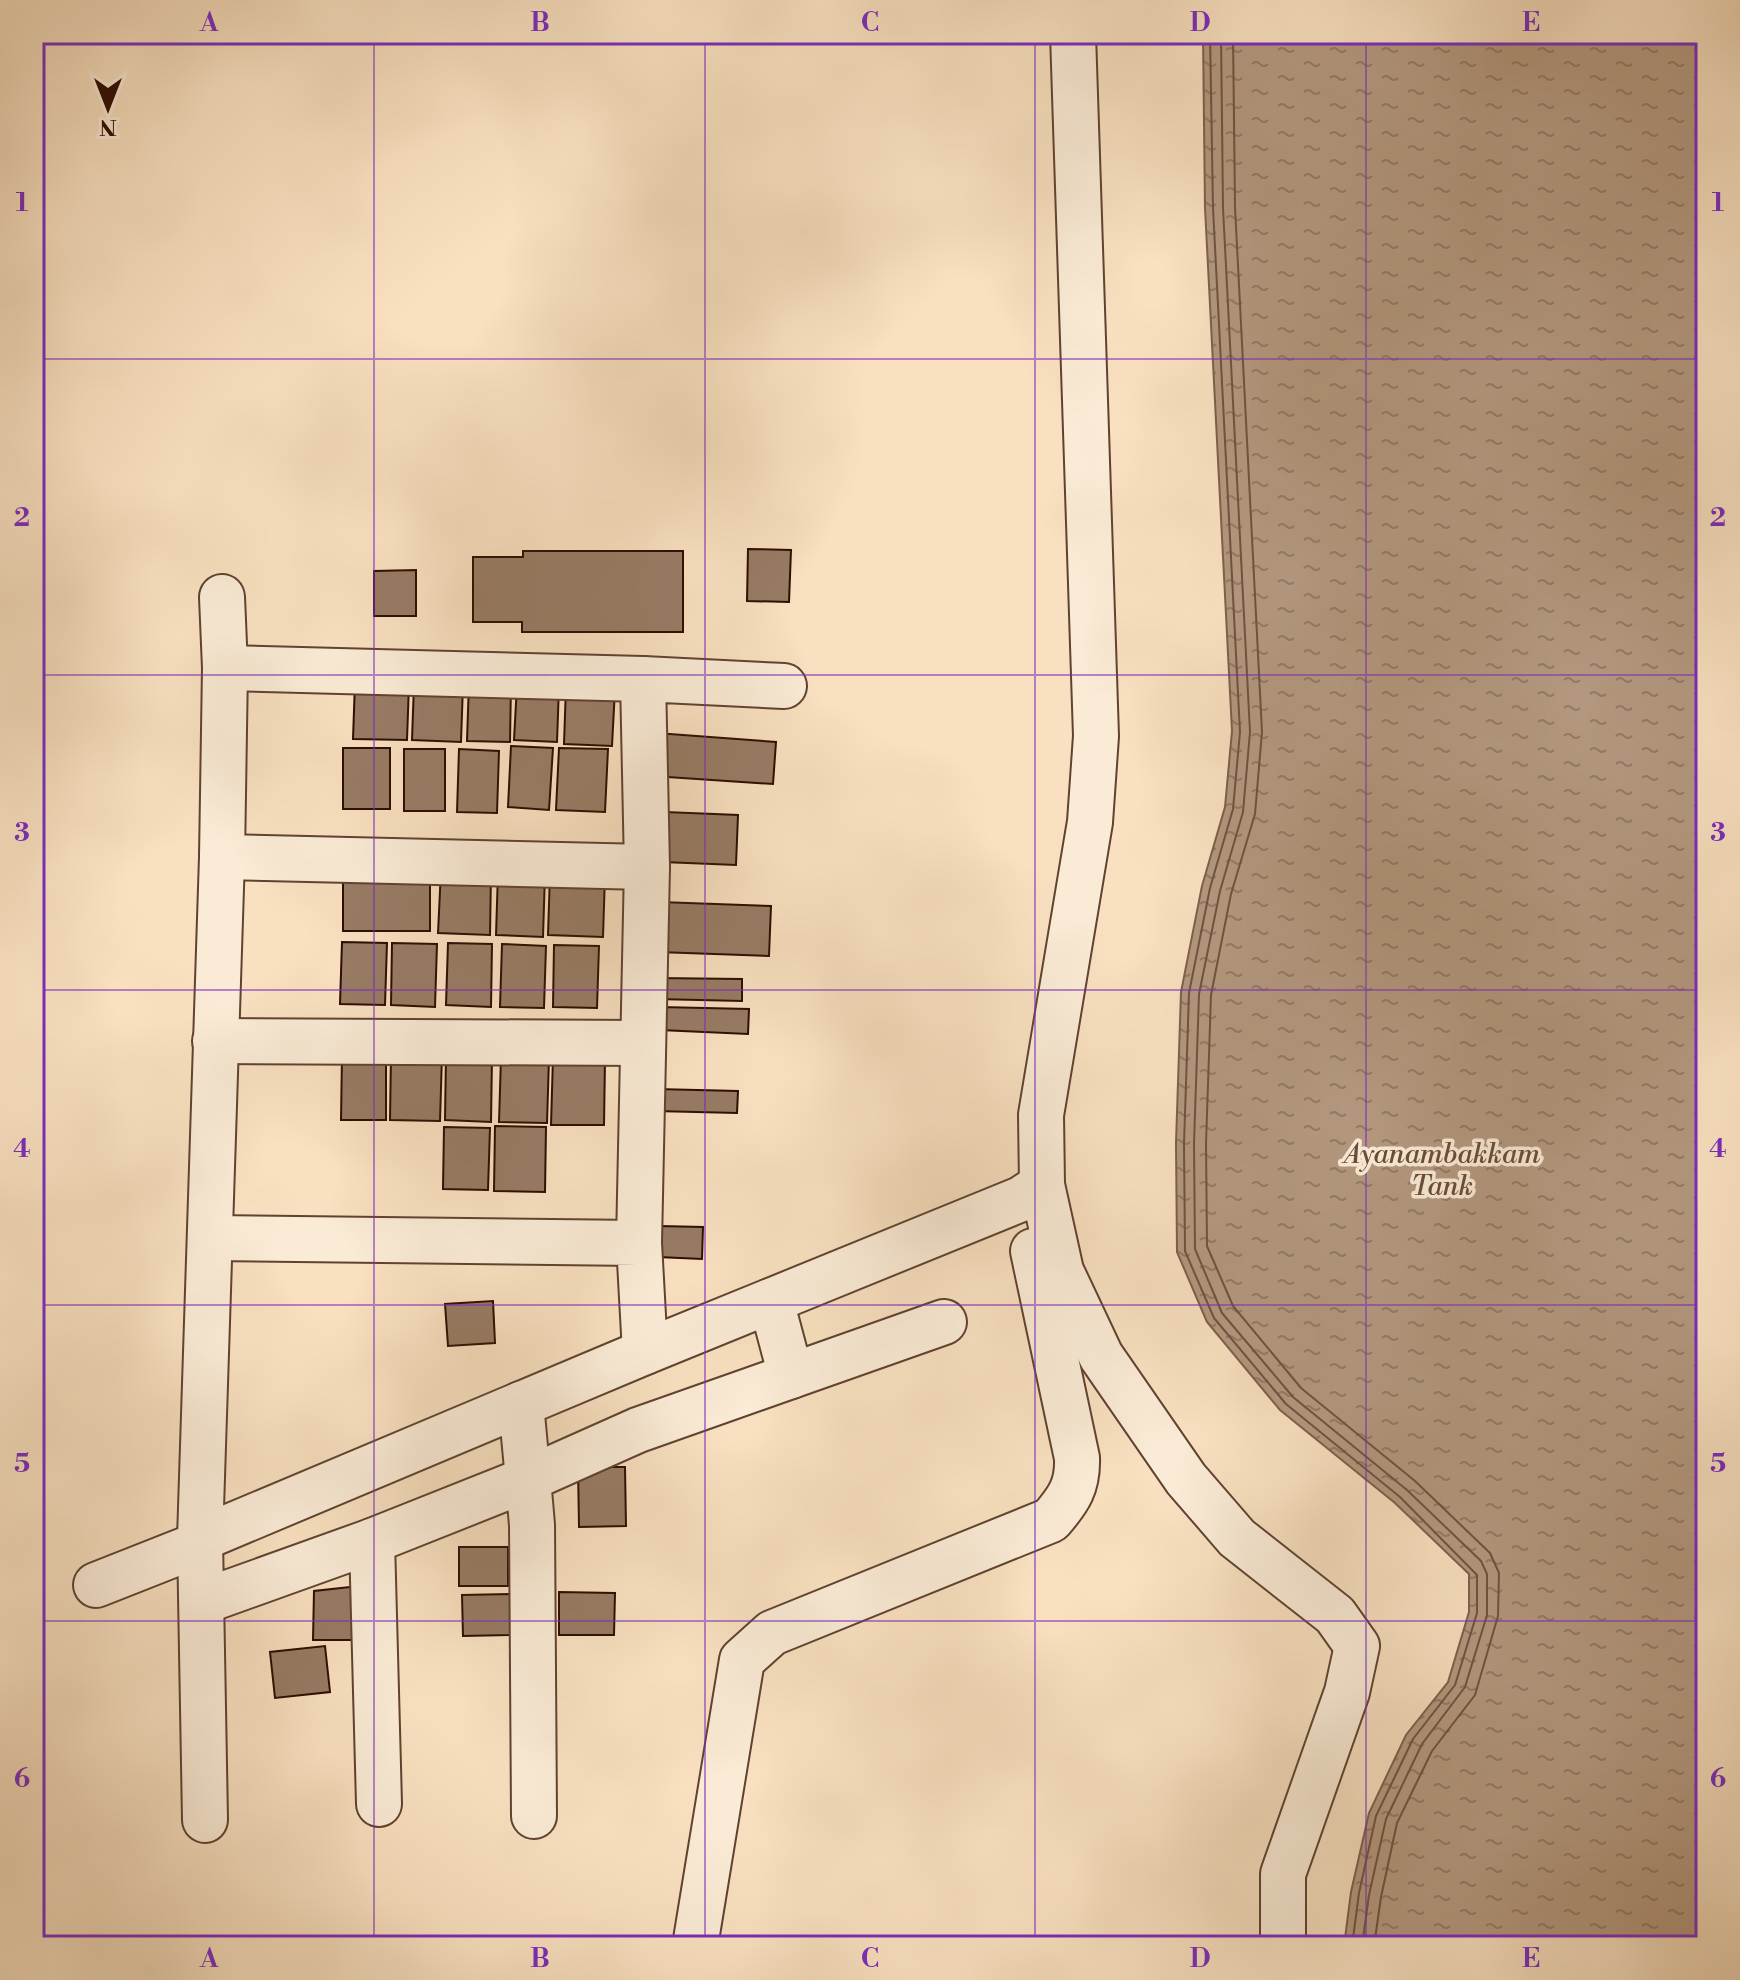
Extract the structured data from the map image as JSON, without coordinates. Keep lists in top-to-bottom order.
{
  "water": ["Ayanambakkam Tank"],
  "north": "bottom",
  "grid": {
    "columns": [
      "A",
      "B",
      "C",
      "D",
      "E"
    ],
    "rows": [
      "1",
      "2",
      "3",
      "4",
      "5",
      "6"
    ]
  }
}
